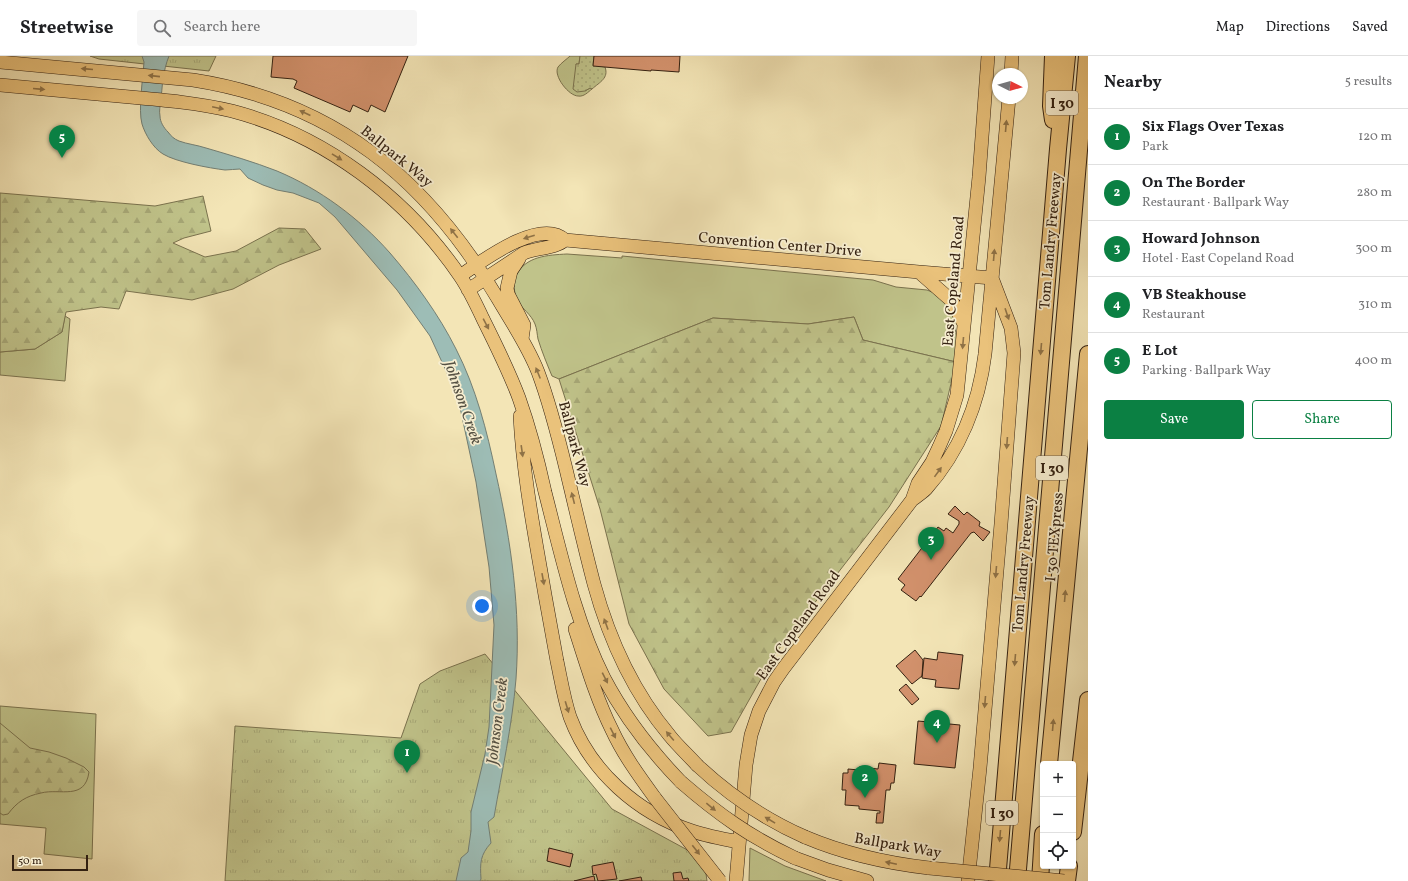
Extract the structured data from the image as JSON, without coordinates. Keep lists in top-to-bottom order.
{
  "streets": {
    "highway": ["I 30", "Tom Landry Freeway", "I 30 TEXpress"],
    "main road": ["Ballpark Way", "Convention Center Drive", "East Copeland Road"]
  },
  "crossings": [
    ["Ballpark Way", "Convention Center Drive"],
    ["Convention Center Drive", "East Copeland Road"]
  ],
  "water": ["Johnson Creek"],
  "scale_bar": "50 m",
  "north": "right",
  "page": {
    "header": "Streetwise",
    "search": "Search here",
    "nav": ["Map", "Directions", "Saved"],
    "heading": ["Nearby", "5 results"],
    "list": [
      {
        "mark": "1",
        "name": "Six Flags Over Texas",
        "note": "Park",
        "value": "120 m"
      },
      {
        "mark": "2",
        "name": "On The Border",
        "note": "Restaurant · Ballpark Way",
        "value": "280 m"
      },
      {
        "mark": "3",
        "name": "Howard Johnson",
        "note": "Hotel · East Copeland Road",
        "value": "300 m"
      },
      {
        "mark": "4",
        "name": "VB Steakhouse",
        "note": "Restaurant",
        "value": "310 m"
      },
      {
        "mark": "5",
        "name": "E Lot",
        "note": "Parking · Ballpark Way",
        "value": "400 m"
      }
    ],
    "pins": [
      "5",
      "3",
      "4",
      "1",
      "2"
    ],
    "buttons": ["Save", "Share"],
    "map_buttons": ["+", "−"],
    "scale": "50 m"
  }
}
